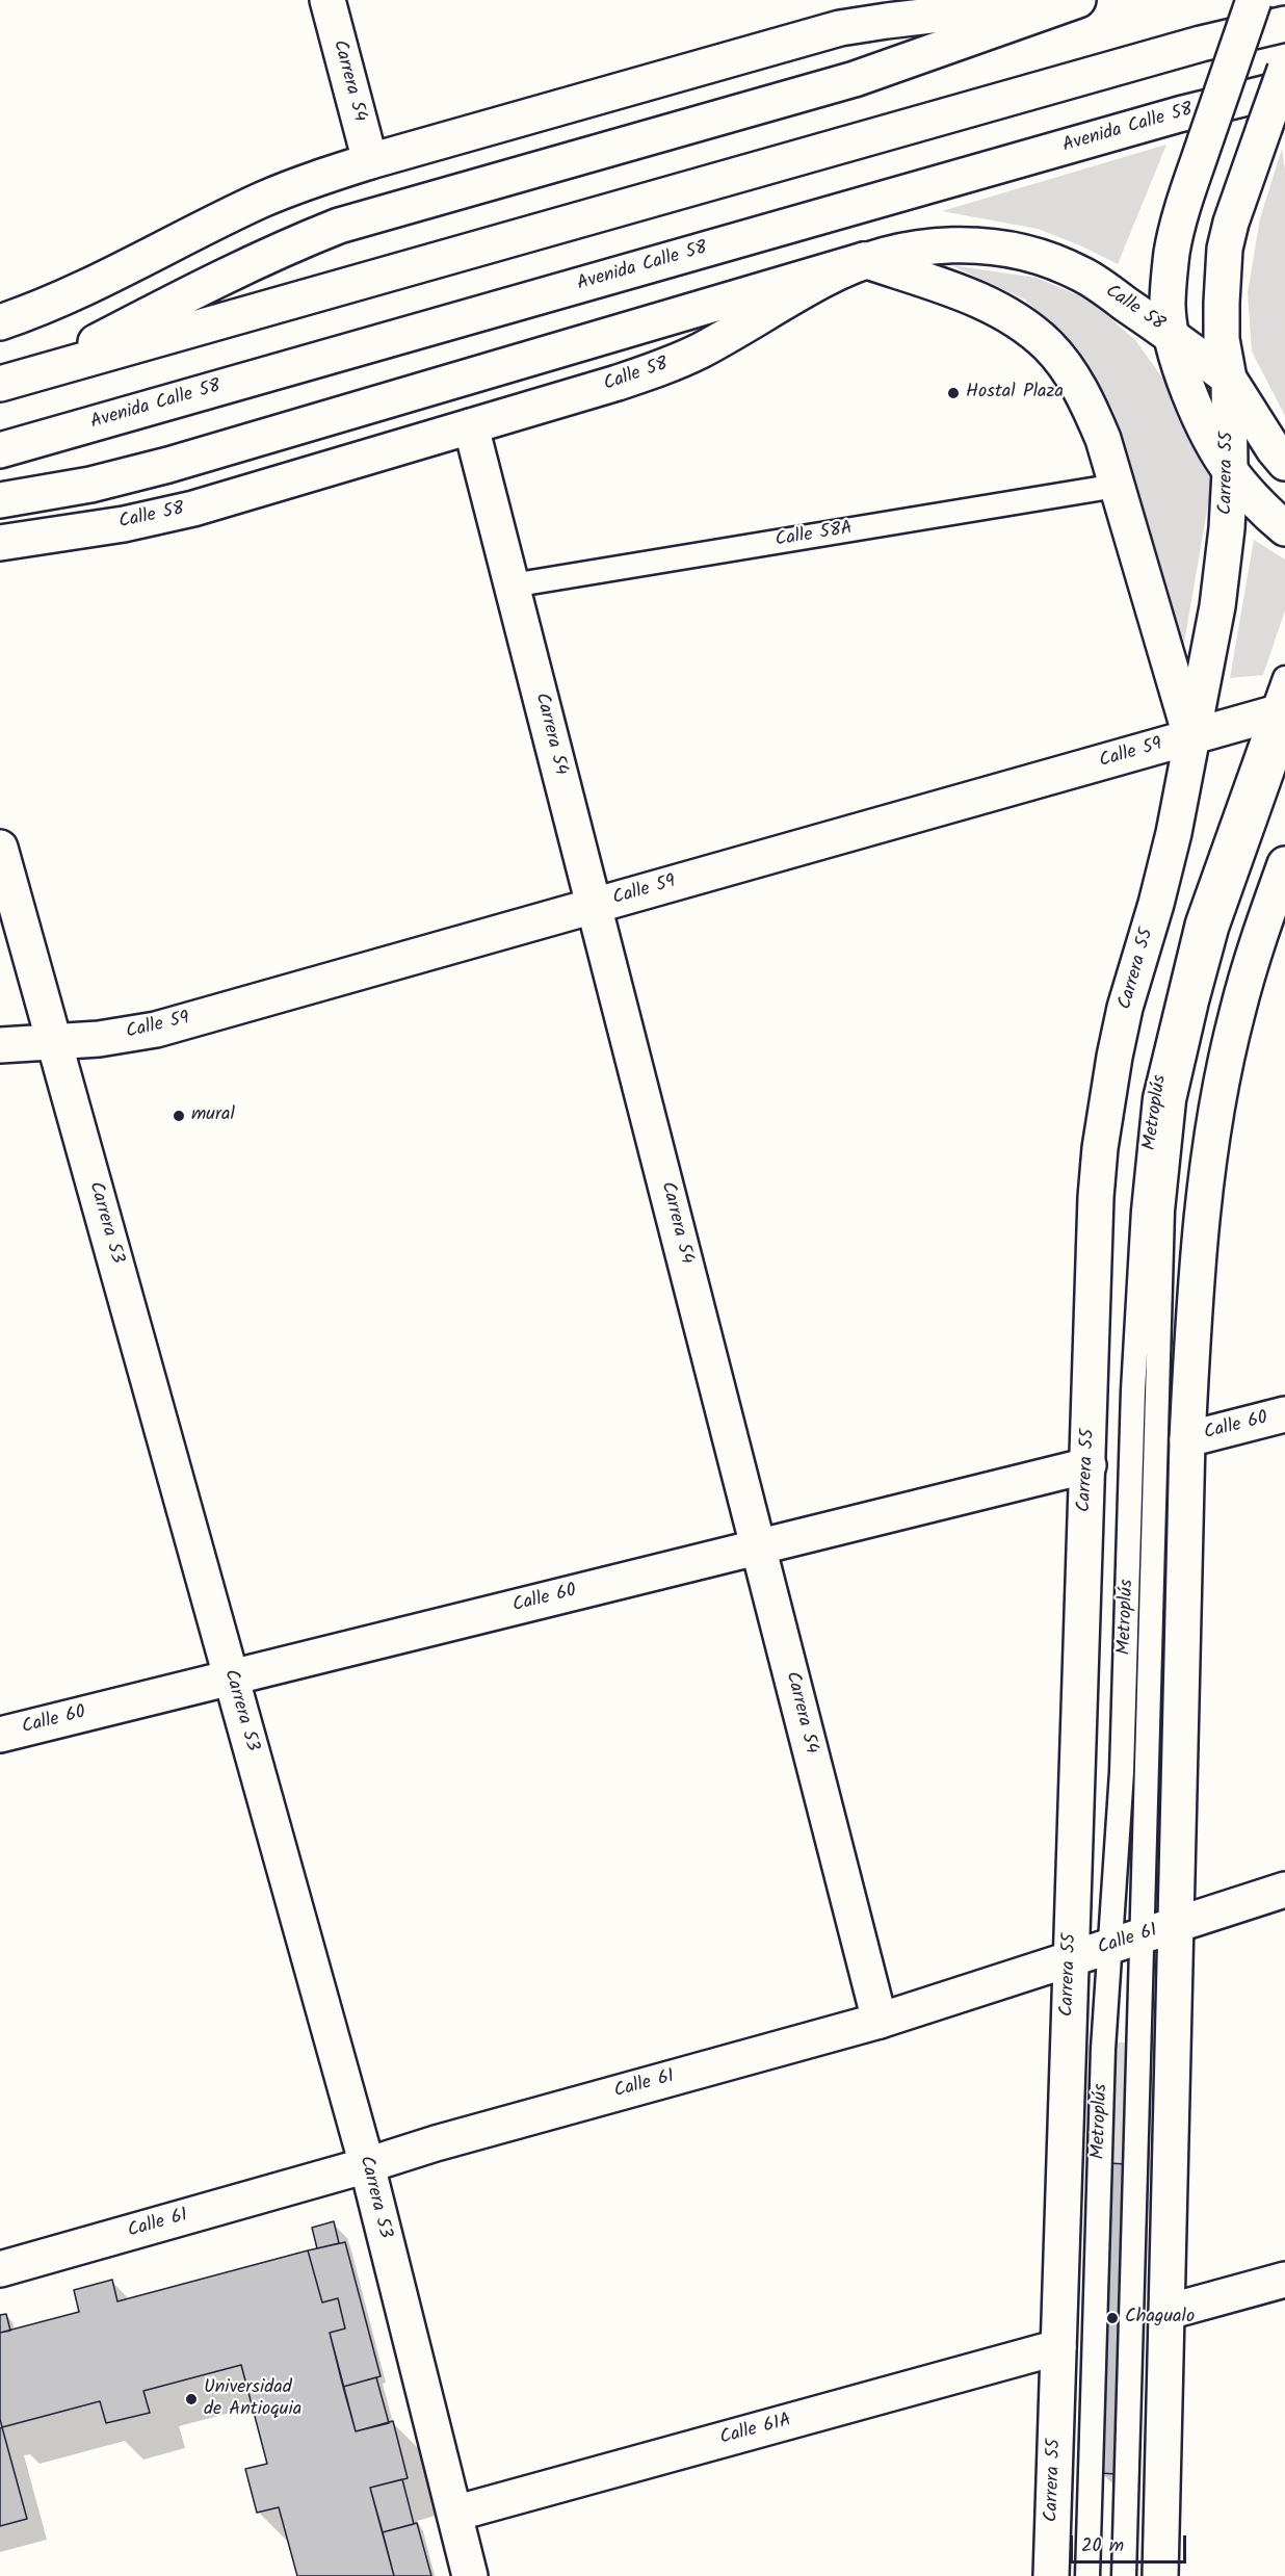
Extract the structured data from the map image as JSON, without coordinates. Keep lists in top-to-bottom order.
{
  "streets": {
    "main road": [
      "Carrera 54",
      "Avenida Calle 58",
      "Calle 58",
      "Carrera 55",
      "Calle 59",
      "Carrera 53",
      "Calle 60",
      "Calle 61",
      "Calle 61A"
    ],
    "lane": ["Calle 58A", "Metroplús"]
  },
  "crossings": [
    ["Carrera 54", "Calle 58"],
    ["Carrera 54", "Calle 58A"],
    ["Carrera 54", "Calle 59"],
    ["Carrera 54", "Calle 60"],
    ["Carrera 54", "Calle 61"],
    ["Calle 58", "Carrera 55"],
    ["Carrera 55", "Calle 59"],
    ["Carrera 55", "Calle 60"],
    ["Carrera 55", "Calle 61"],
    ["Carrera 55", "Calle 61A"],
    ["Calle 59", "Metroplús"],
    ["Calle 59", "Carrera 53"],
    ["Metroplús", "Calle 61"],
    ["Carrera 53", "Calle 60"],
    ["Carrera 53", "Calle 61"],
    ["Carrera 53", "Calle 61A"]
  ],
  "places": [
    "Hostal Plaza",
    "mural",
    "Chagualo",
    "Universidad de Antioquia"
  ],
  "scale_bar": "20 m"
}
